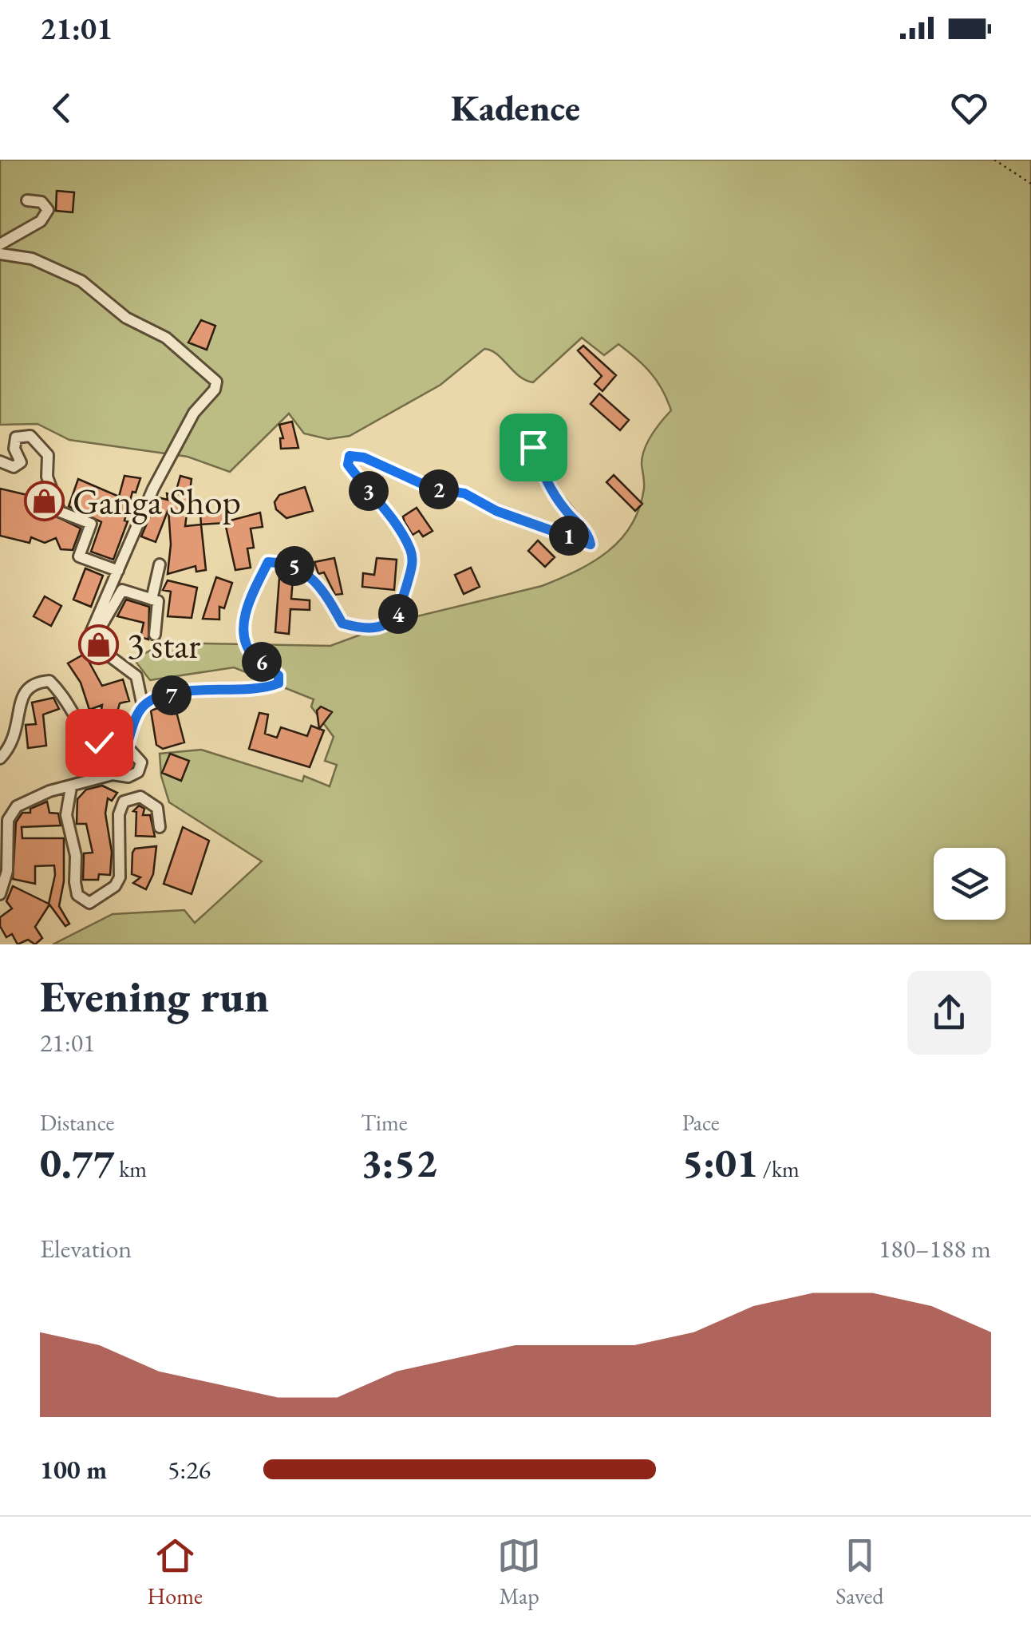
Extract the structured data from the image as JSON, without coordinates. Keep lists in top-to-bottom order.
{
  "places": {
    "shop": ["Ganga Shop", "3 star"]
  },
  "page": {
    "status": "21:01",
    "header": "Kadence",
    "pins": [
      "2",
      "3",
      "1",
      "5",
      "4",
      "6",
      "7"
    ],
    "heading": ["Evening run", "21:01"],
    "stats": [
      ["Distance", "0.77 km"],
      ["Time", "3:52"],
      ["Pace", "5:01 /km"]
    ],
    "chart": ["Elevation", "180–188 m"],
    "list": [
      {
        "name": "100 m",
        "note": "5:26"
      }
    ],
    "tabs": ["Home", "Map", "Saved"]
  }
}
